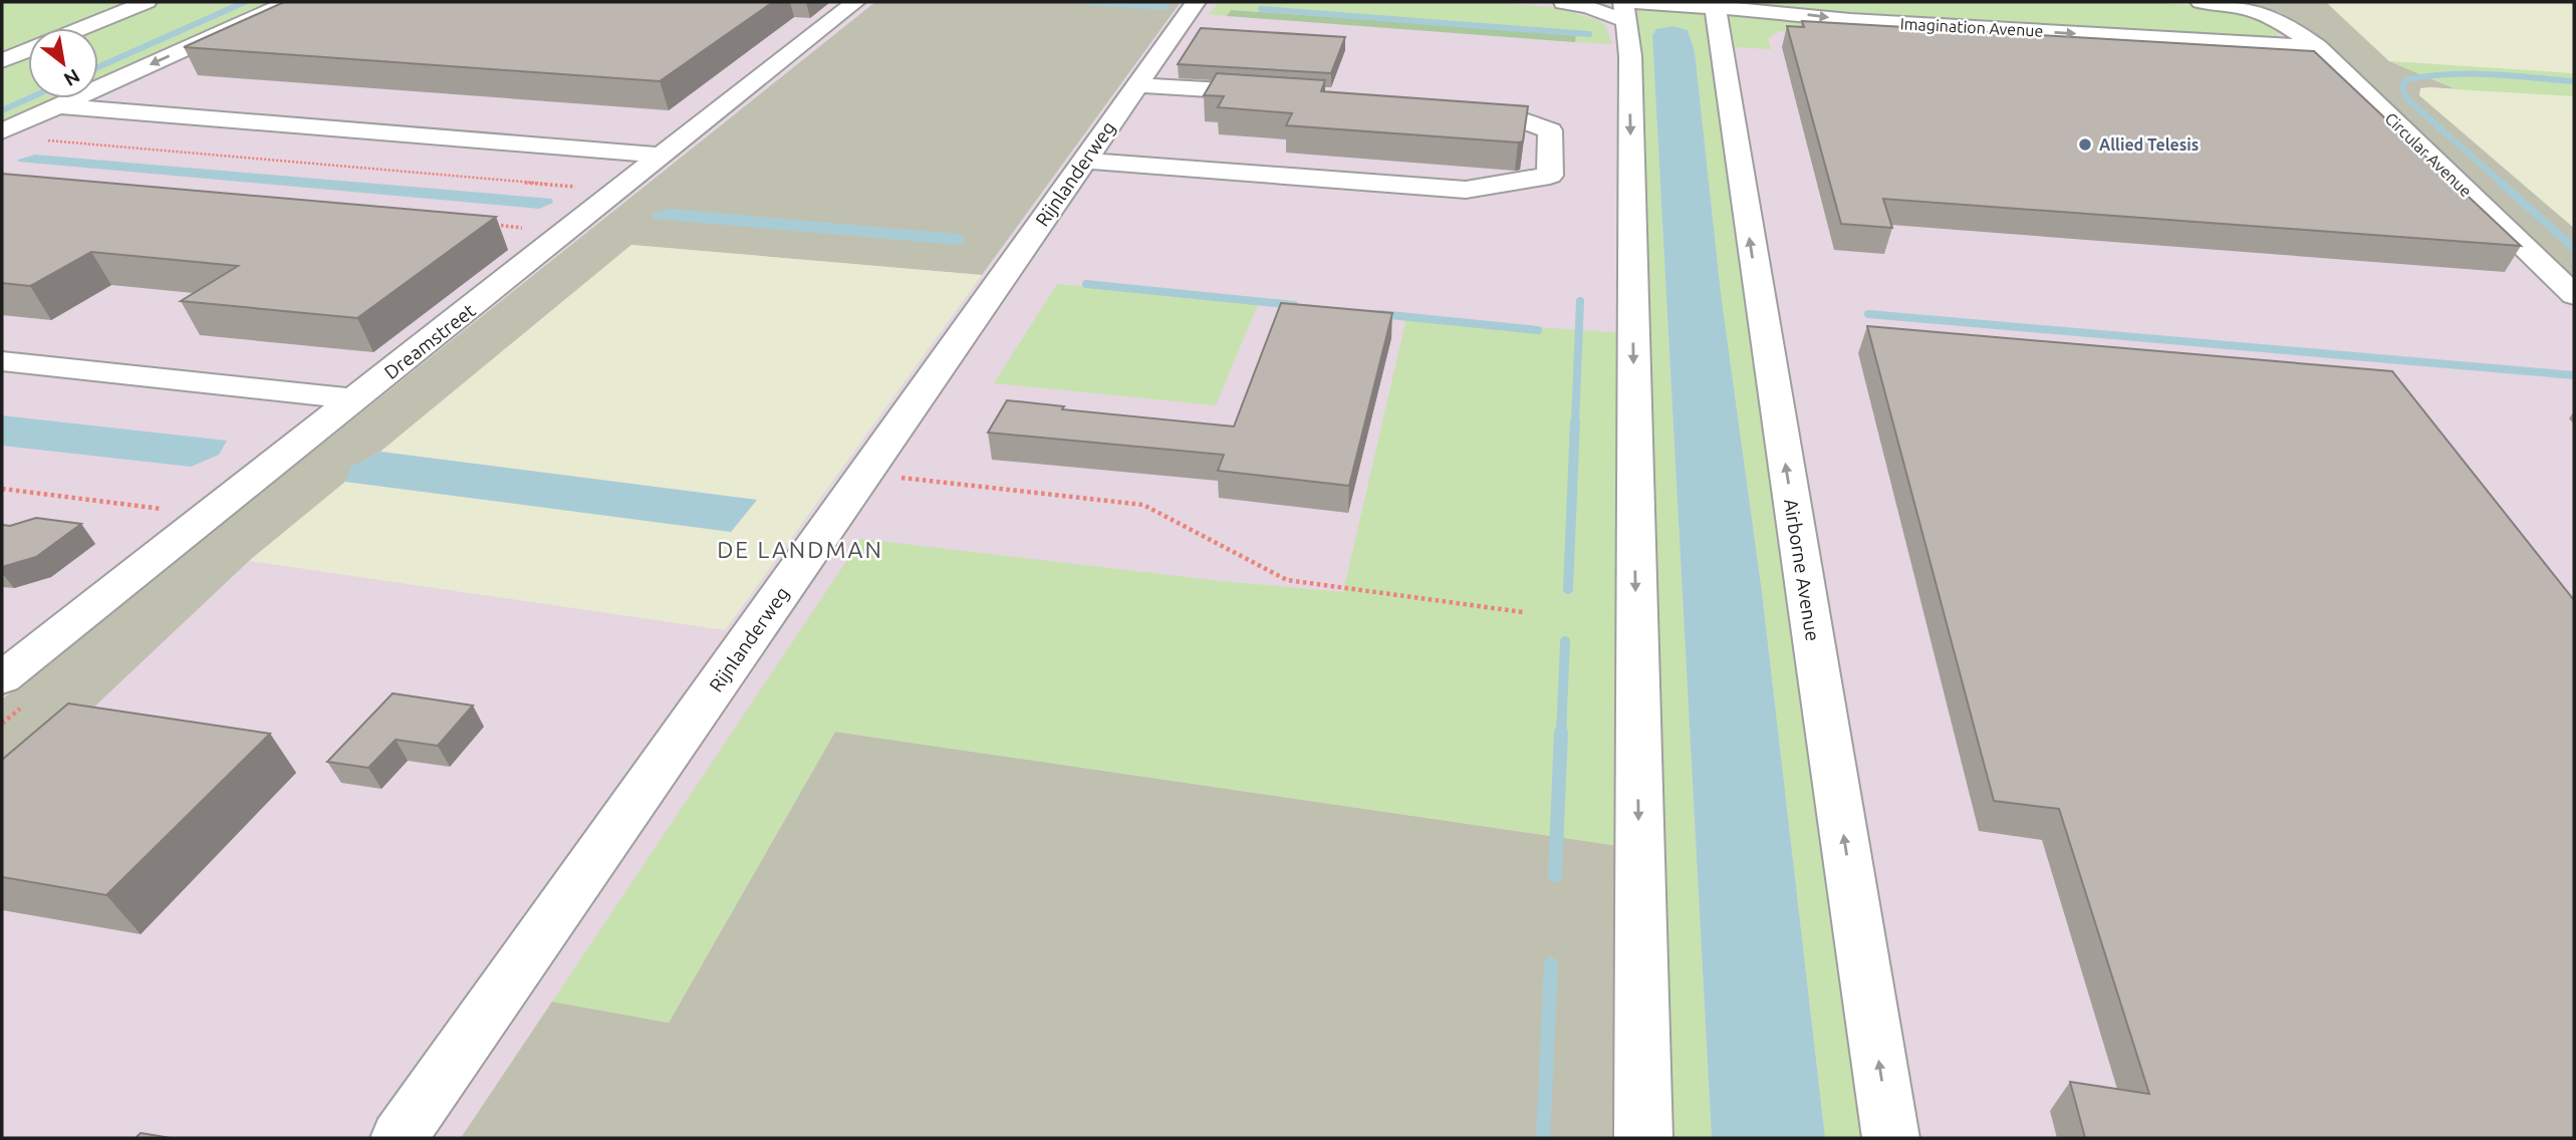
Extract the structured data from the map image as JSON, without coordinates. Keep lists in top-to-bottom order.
{
  "streets": {
    "street": [
      "Imagination Avenue",
      "Circular Avenue",
      "Rijnlanderweg",
      "Dreamstreet",
      "Airborne Avenue"
    ]
  },
  "crossings": [
    ["Imagination Avenue", "Circular Avenue"],
    ["Imagination Avenue", "Airborne Avenue"]
  ],
  "one_way": ["Imagination Avenue"],
  "districts": ["DE LANDMAN"],
  "places": ["Allied Telesis"],
  "north": "bottom right"
}
